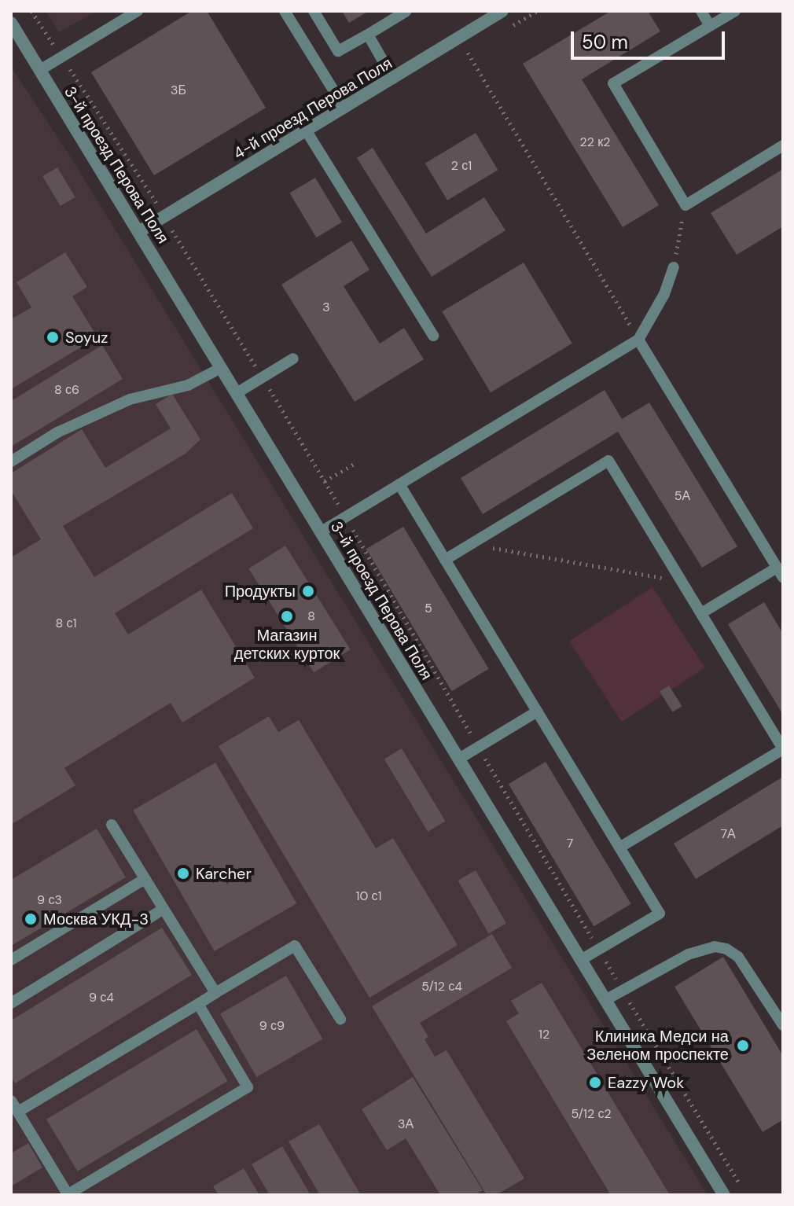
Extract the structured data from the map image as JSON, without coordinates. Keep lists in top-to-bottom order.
{
  "streets": {
    "street": ["4-й проезд Перова Поля", "3-й проезд Перова Поля"]
  },
  "crossings": [
    ["4-й проезд Перова Поля", "3-й проезд Перова Поля"]
  ],
  "places": [
    "Soyuz",
    "Продукты",
    "Магазин детских курток",
    "Karcher",
    "Москва УКД-3",
    "Клиника Медси на Зеленом проспекте",
    "Eazzy Wok"
  ],
  "house_numbers": [
    "3Б",
    "22 к2",
    "2 с1",
    "3",
    "8 с6",
    "5А",
    "5",
    "8",
    "8 с1",
    "7А",
    "7",
    "10 с1",
    "9 с3",
    "5/12 с4",
    "9 с4",
    "9 с9",
    "12",
    "5/12 с2",
    "3А"
  ],
  "scale_bar": "50 m"
}
